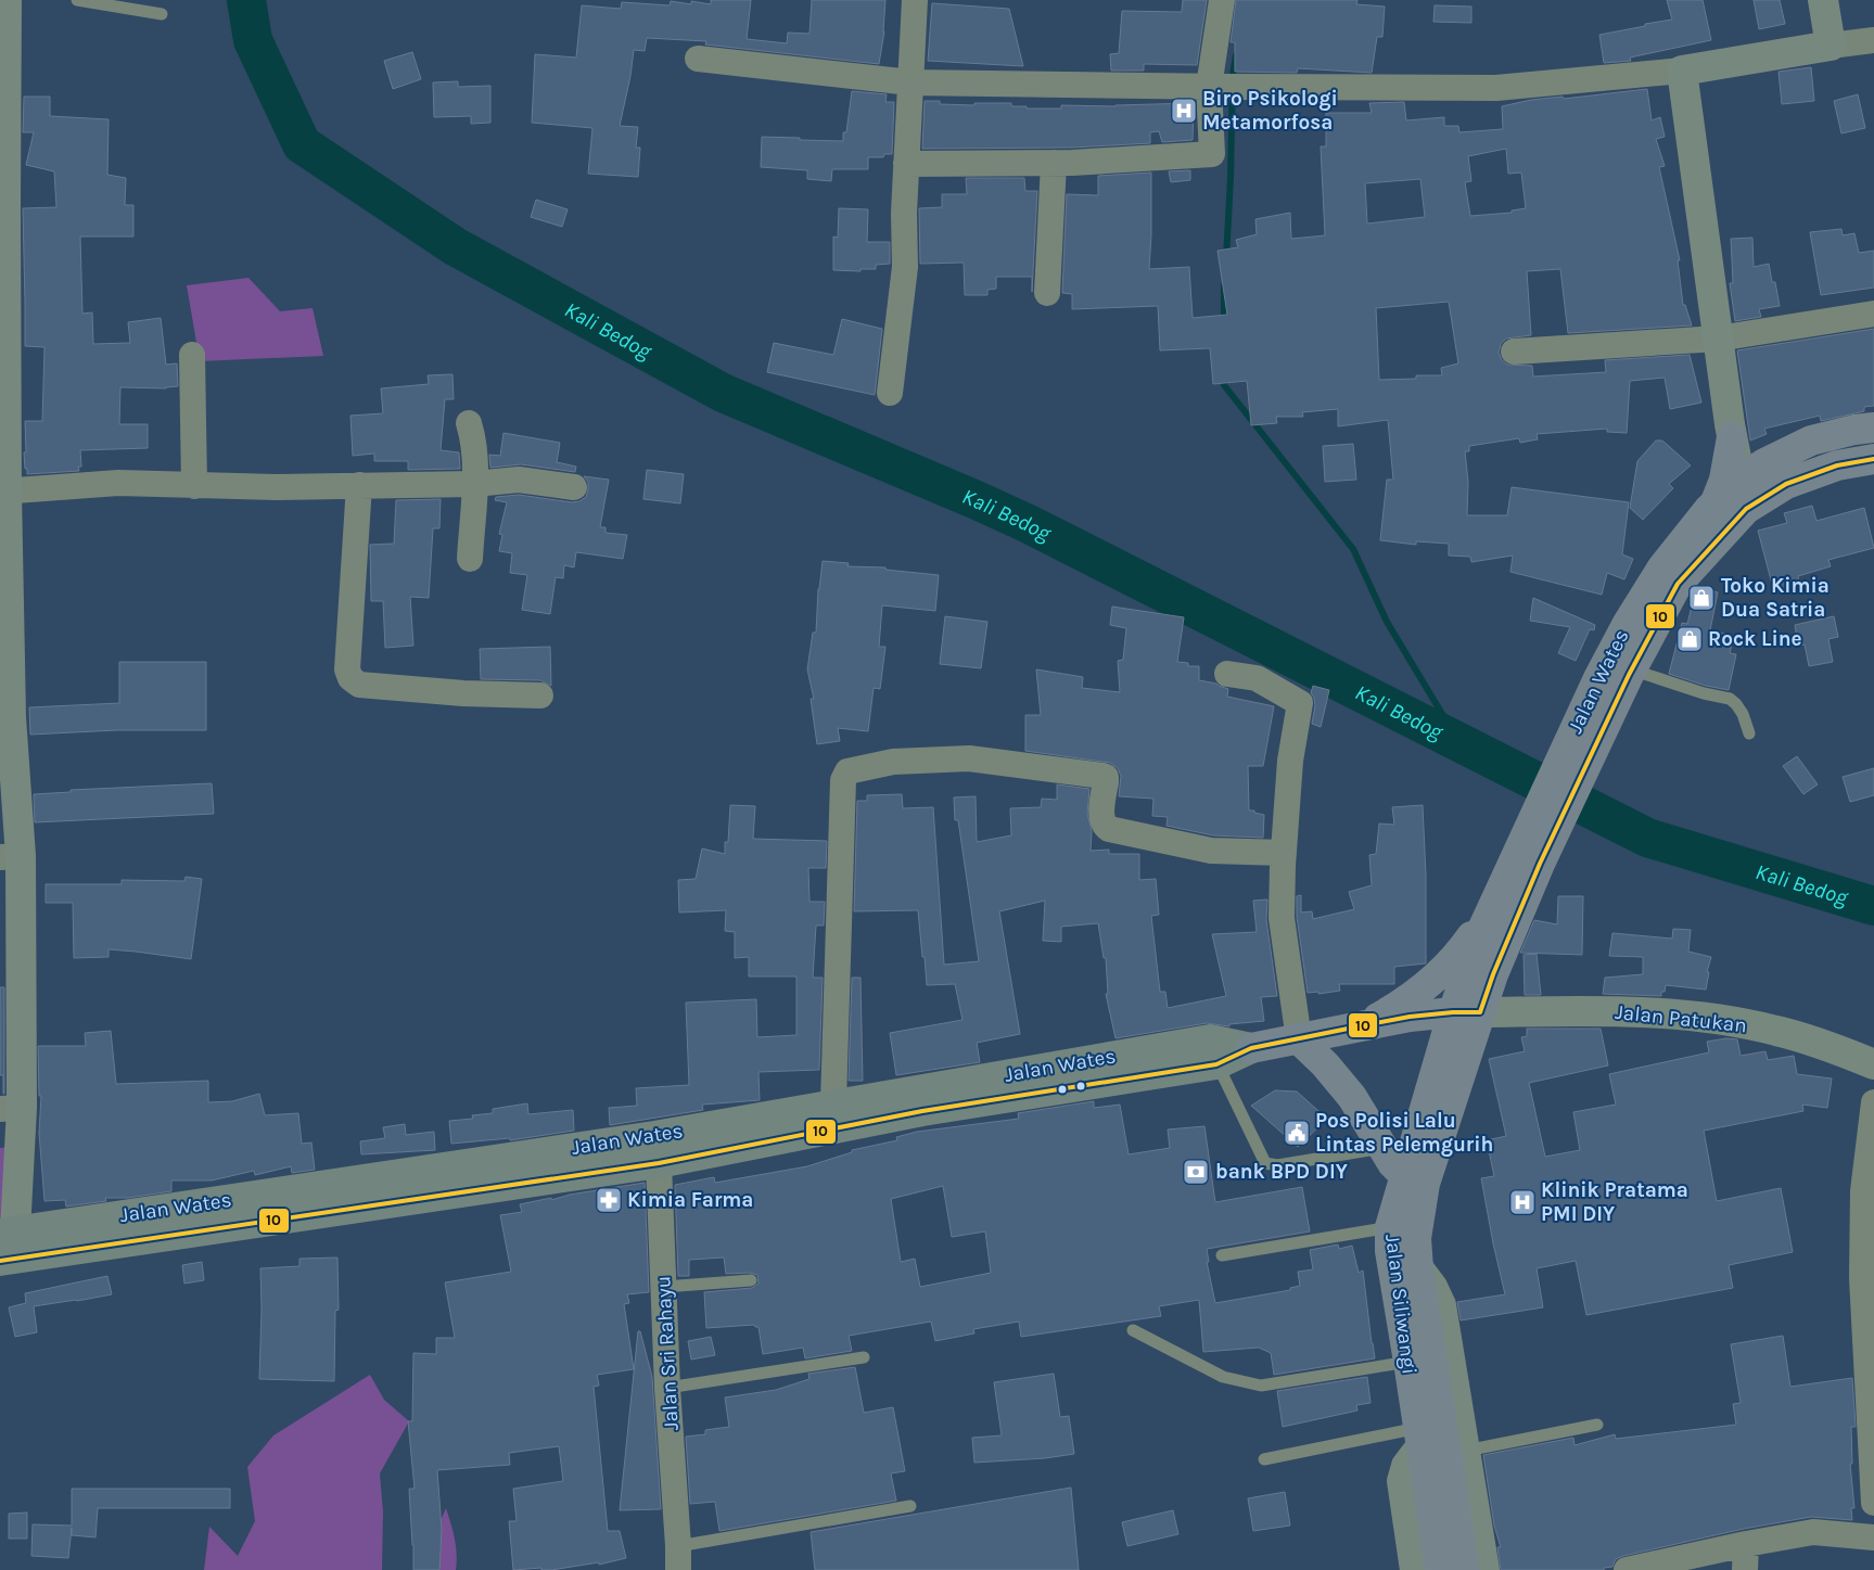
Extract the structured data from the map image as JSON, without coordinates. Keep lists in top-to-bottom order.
{
  "streets": {
    "highway": ["Jalan Wates", "Jalan Siliwangi"],
    "street": ["Jalan Patukan", "Jalan Sri Rahayu"]
  },
  "crossings": [
    ["Jalan Wates", "Jalan Patukan"],
    ["Jalan Wates", "Jalan Siliwangi"],
    ["Jalan Wates", "Jalan Sri Rahayu"],
    ["Jalan Patukan", "Jalan Siliwangi"]
  ],
  "water": ["Kali Bedog"],
  "places": {
    "hospital": ["Biro Psikologi Metamorfosa", "Klinik Pratama PMI DIY"],
    "shop": ["Toko Kimia Dua Satria", "Rock Line"],
    "public building": ["Pos Polisi Lalu Lintas Pelemgurih"],
    "bank": ["bank BPD DIY"],
    "pharmacy": ["Kimia Farma"]
  },
  "lines": ["transit line 10"]
}
